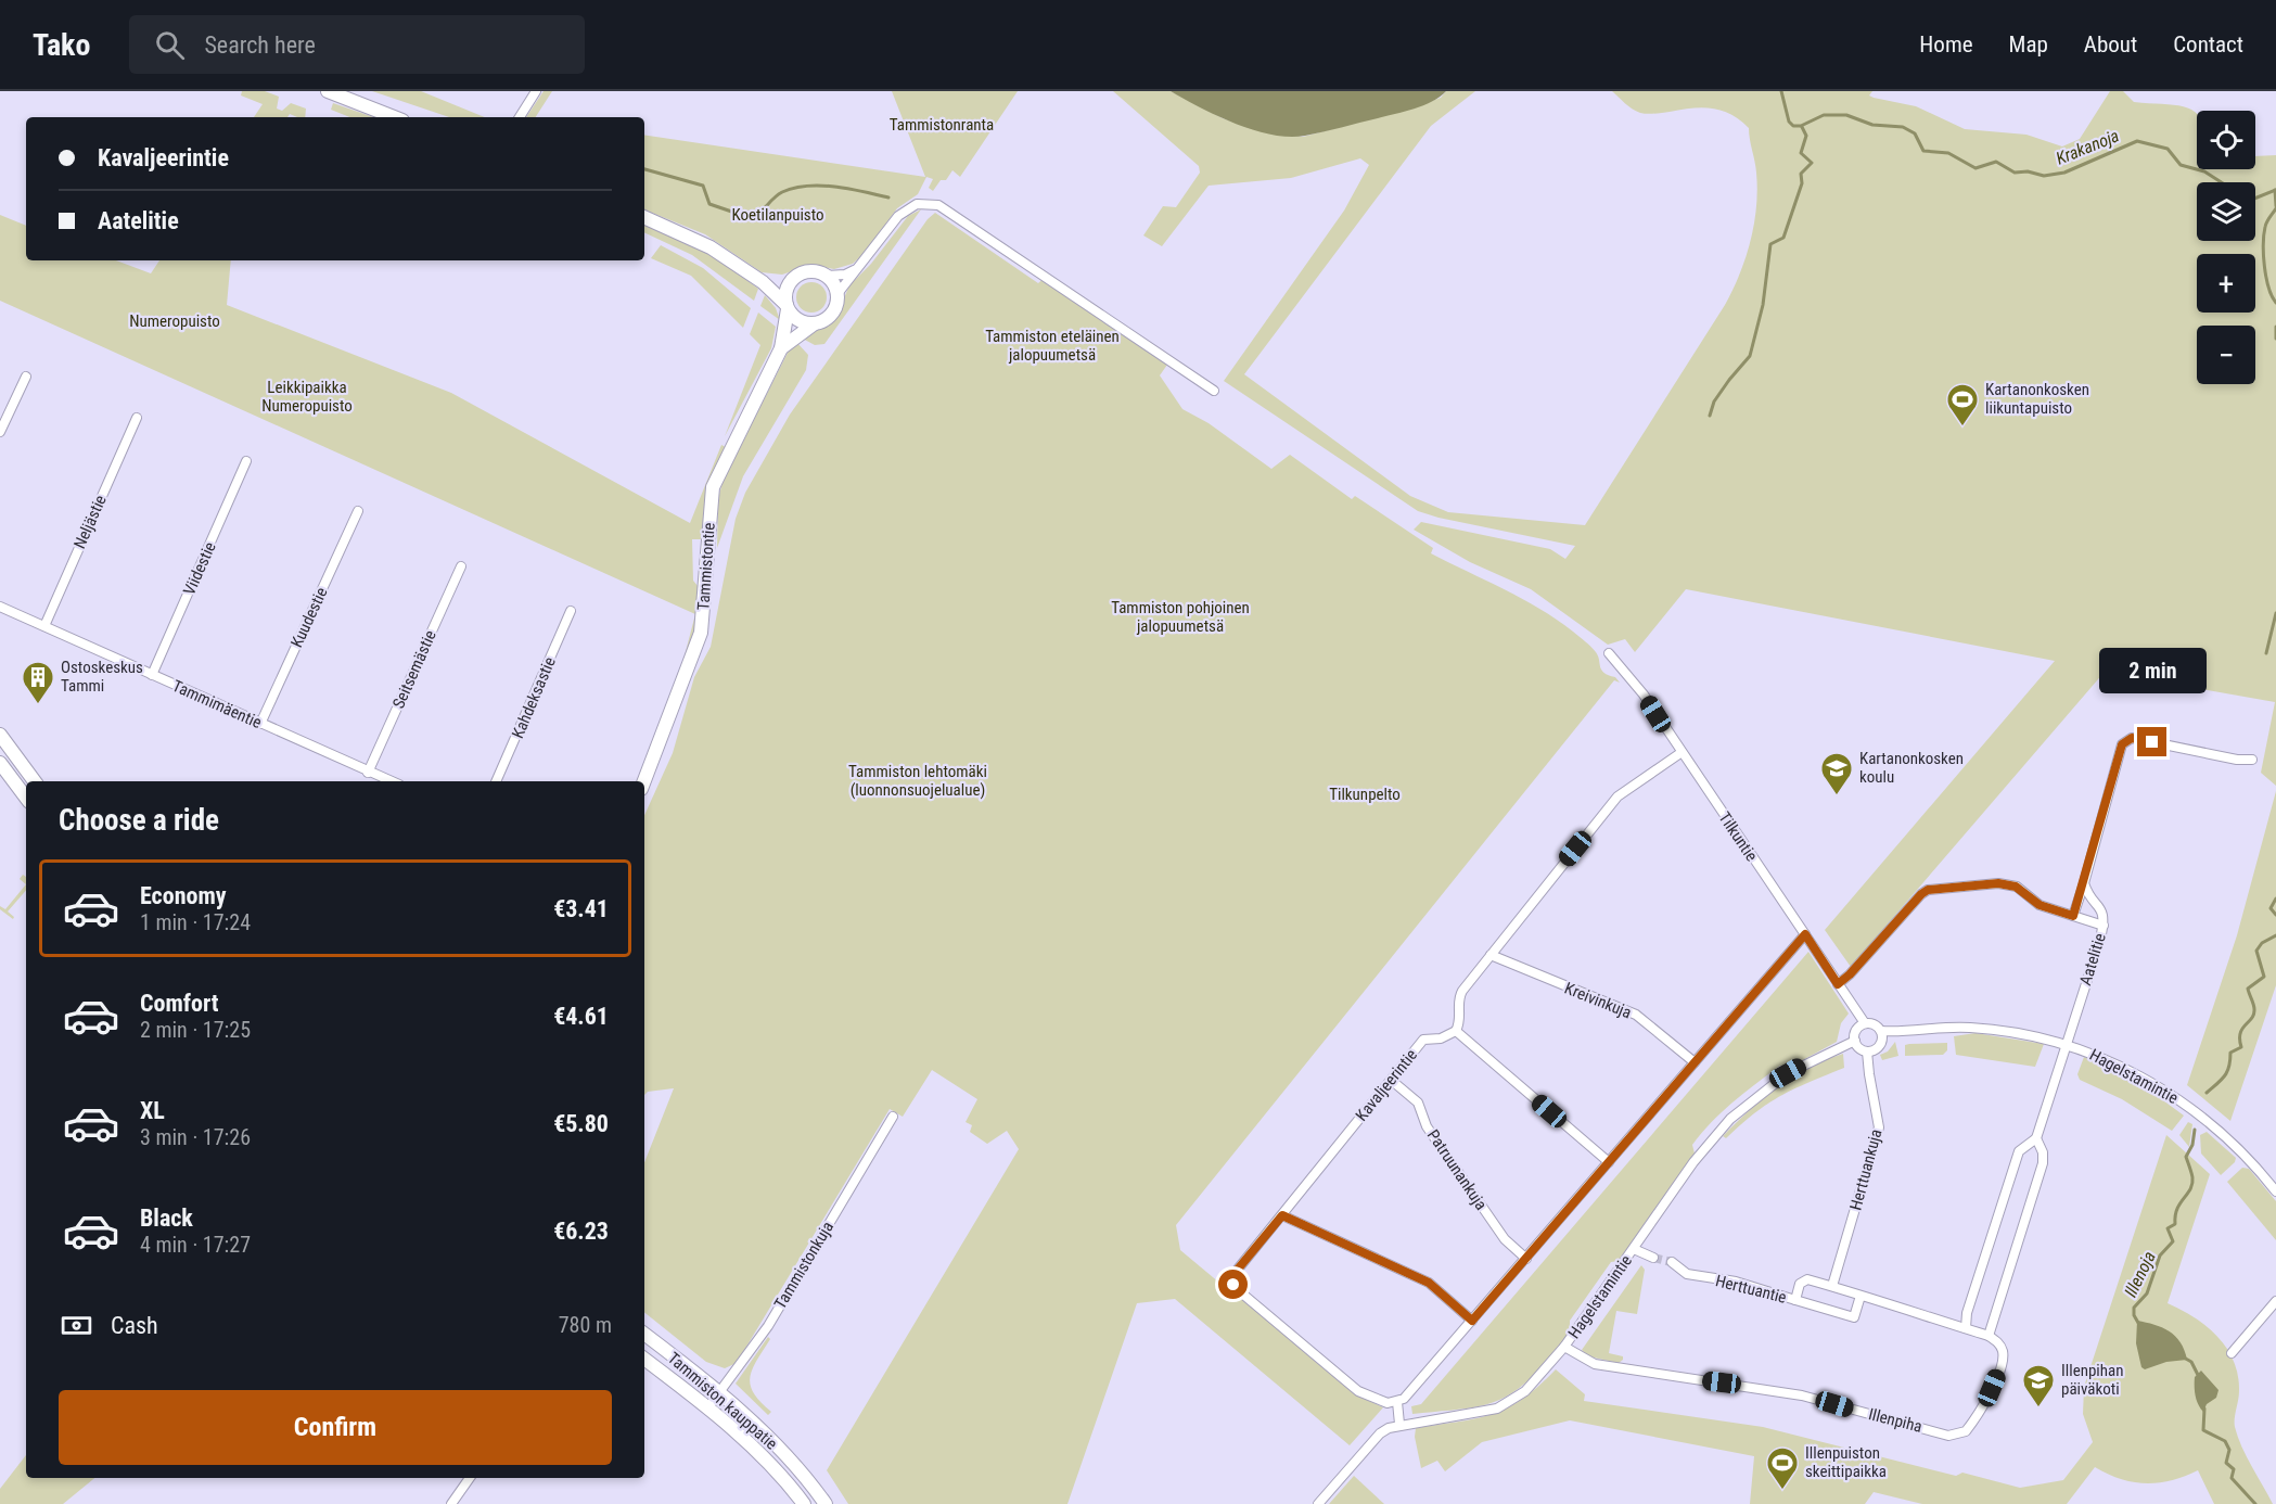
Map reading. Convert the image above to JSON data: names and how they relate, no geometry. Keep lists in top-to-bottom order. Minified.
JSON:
{"streets":{"street":["Neljästie","Tammistontie","Viidestie","Kuudestie","Seitsemästie","Kahdeksastie","Tammimäentie","Tilkuntie","Aatelitie","Kreivinkuja","Hagelstamintie","Kavaljeerintie","Patruunankuja","Herttuankuja","Tammistonkuja","Herttuantie","Tammiston kauppatie","Illenpiha"]},"crossings":[["Neljästie","Tammimäentie"],["Viidestie","Tammimäentie"],["Kuudestie","Tammimäentie"],["Seitsemästie","Tammimäentie"],["Tilkuntie","Hagelstamintie"],["Tilkuntie","Herttuankuja"],["Aatelitie","Hagelstamintie"],["Hagelstamintie","Herttuankuja"],["Hagelstamintie","Illenpiha"],["Kavaljeerintie","Patruunankuja"],["Herttuankuja","Herttuantie"],["Tammistonkuja","Tammiston kauppatie"]],"water":["Krakanoja","Illenoja"],"parks":["Tammistonranta","Koetilanpuisto","Numeropuisto","Tammiston eteläinen jalopuumetsä","Leikkipaikka Numeropuisto","Tammiston pohjoinen jalopuumetsä","Tammiston lehtomäki (luonnonsuojelualue)","Tilkunpelto"],"places":{"sports":["Kartanonkosken liikuntapuisto","Illenpuiston skeittipaikka"],"building":["Ostoskeskus Tammi"],"school or university":["Kartanonkosken koulu","Illenpihan päiväkoti"]},"page":{"header":"Tako","search":"Search here","nav":["Home","Map","About","Contact"],"map_buttons":["+","−"],"banner":["Kavaljeerintie","Aatelitie"],"bubble":"2 min","heading":"Choose a ride","list":[{"name":"Economy","note":"1 min · 17:24","value":"€3.41"},{"name":"Comfort","note":"2 min · 17:25","value":"€4.61"},{"name":"XL","note":"3 min · 17:26","value":"€5.80"},{"name":"Black","note":"4 min · 17:27","value":"€6.23"}],"pay":["Cash","780 m"],"buttons":"Confirm"}}
